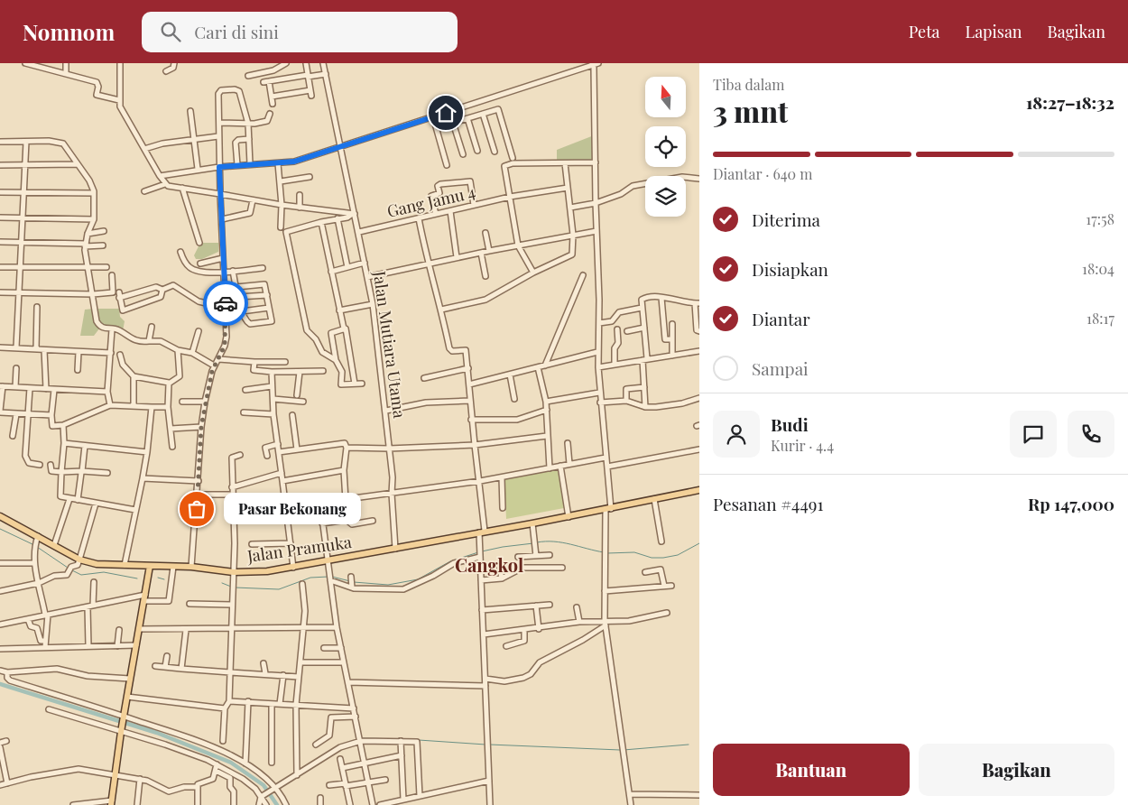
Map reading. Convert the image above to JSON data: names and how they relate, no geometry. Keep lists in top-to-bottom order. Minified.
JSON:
{"streets":{"main road":["Jalan Pramuka"],"street":["Gang Jamu 4","Jalan Mutiara Utama"]},"crossings":[["Gang Jamu 4","Jalan Mutiara Utama"],["Jalan Mutiara Utama","Jalan Pramuka"]],"districts":["Cangkol"],"places":["Pasar Bekonang"],"north":"top","page":{"header":"Nomnom","search":"Cari di sini","nav":["Peta","Lapisan","Bagikan"],"heading":["3 mnt","Tiba dalam","18:27–18:32"],"panel":["Budi","Kurir · 4.4","Pesanan #4491","Rp 147,000"],"bar":"Diantar · 640 m","list":[["Diterima","17:58"],["Disiapkan","18:04"],["Diantar","18:17"],"Sampai"],"bubble":"Pasar Bekonang","buttons":["Bantuan","Bagikan"]}}
